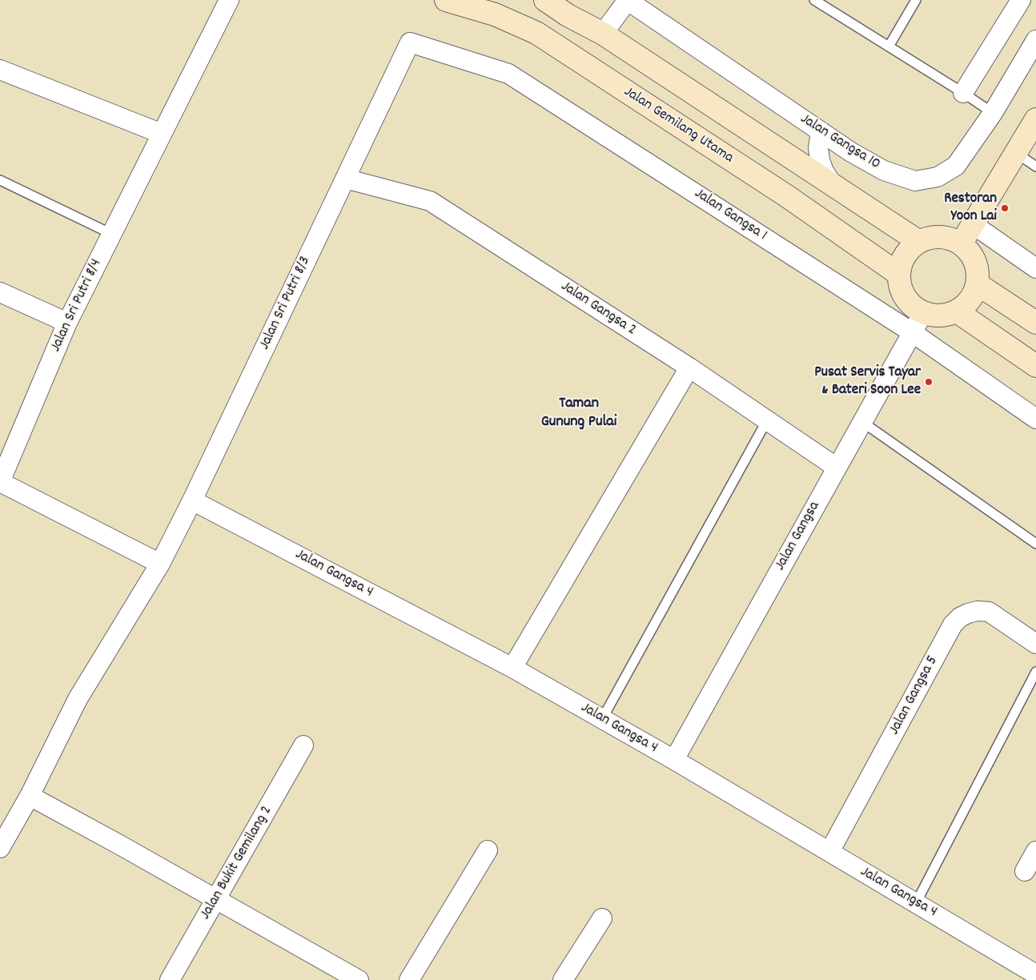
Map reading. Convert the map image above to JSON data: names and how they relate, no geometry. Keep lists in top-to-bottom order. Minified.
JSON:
{"streets":{"main road":["Jalan Gemilang Utama"],"street":["Jalan Gangsa 10","Jalan Gangsa 1","Jalan Sri Putri 8/3","Jalan Sri Putri 8/4","Jalan Gangsa 2","Jalan Gangsa","Jalan Gangsa 4","Jalan Gangsa 5","Jalan Bukit Gemilang 2"]},"crossings":[["Jalan Gemilang Utama","Jalan Gangsa"],["Jalan Gangsa 1","Jalan Sri Putri 8/3"],["Jalan Gangsa 1","Jalan Gangsa"],["Jalan Sri Putri 8/3","Jalan Gangsa 2"],["Jalan Sri Putri 8/3","Jalan Gangsa 4"],["Jalan Gangsa 2","Jalan Gangsa"],["Jalan Gangsa","Jalan Gangsa 4"],["Jalan Gangsa 4","Jalan Gangsa 5"]],"districts":["Taman Gunung Pulai"],"places":["Restoran Yoon Lai","Pusat Servis Tayar & Bateri Soon Lee"]}
